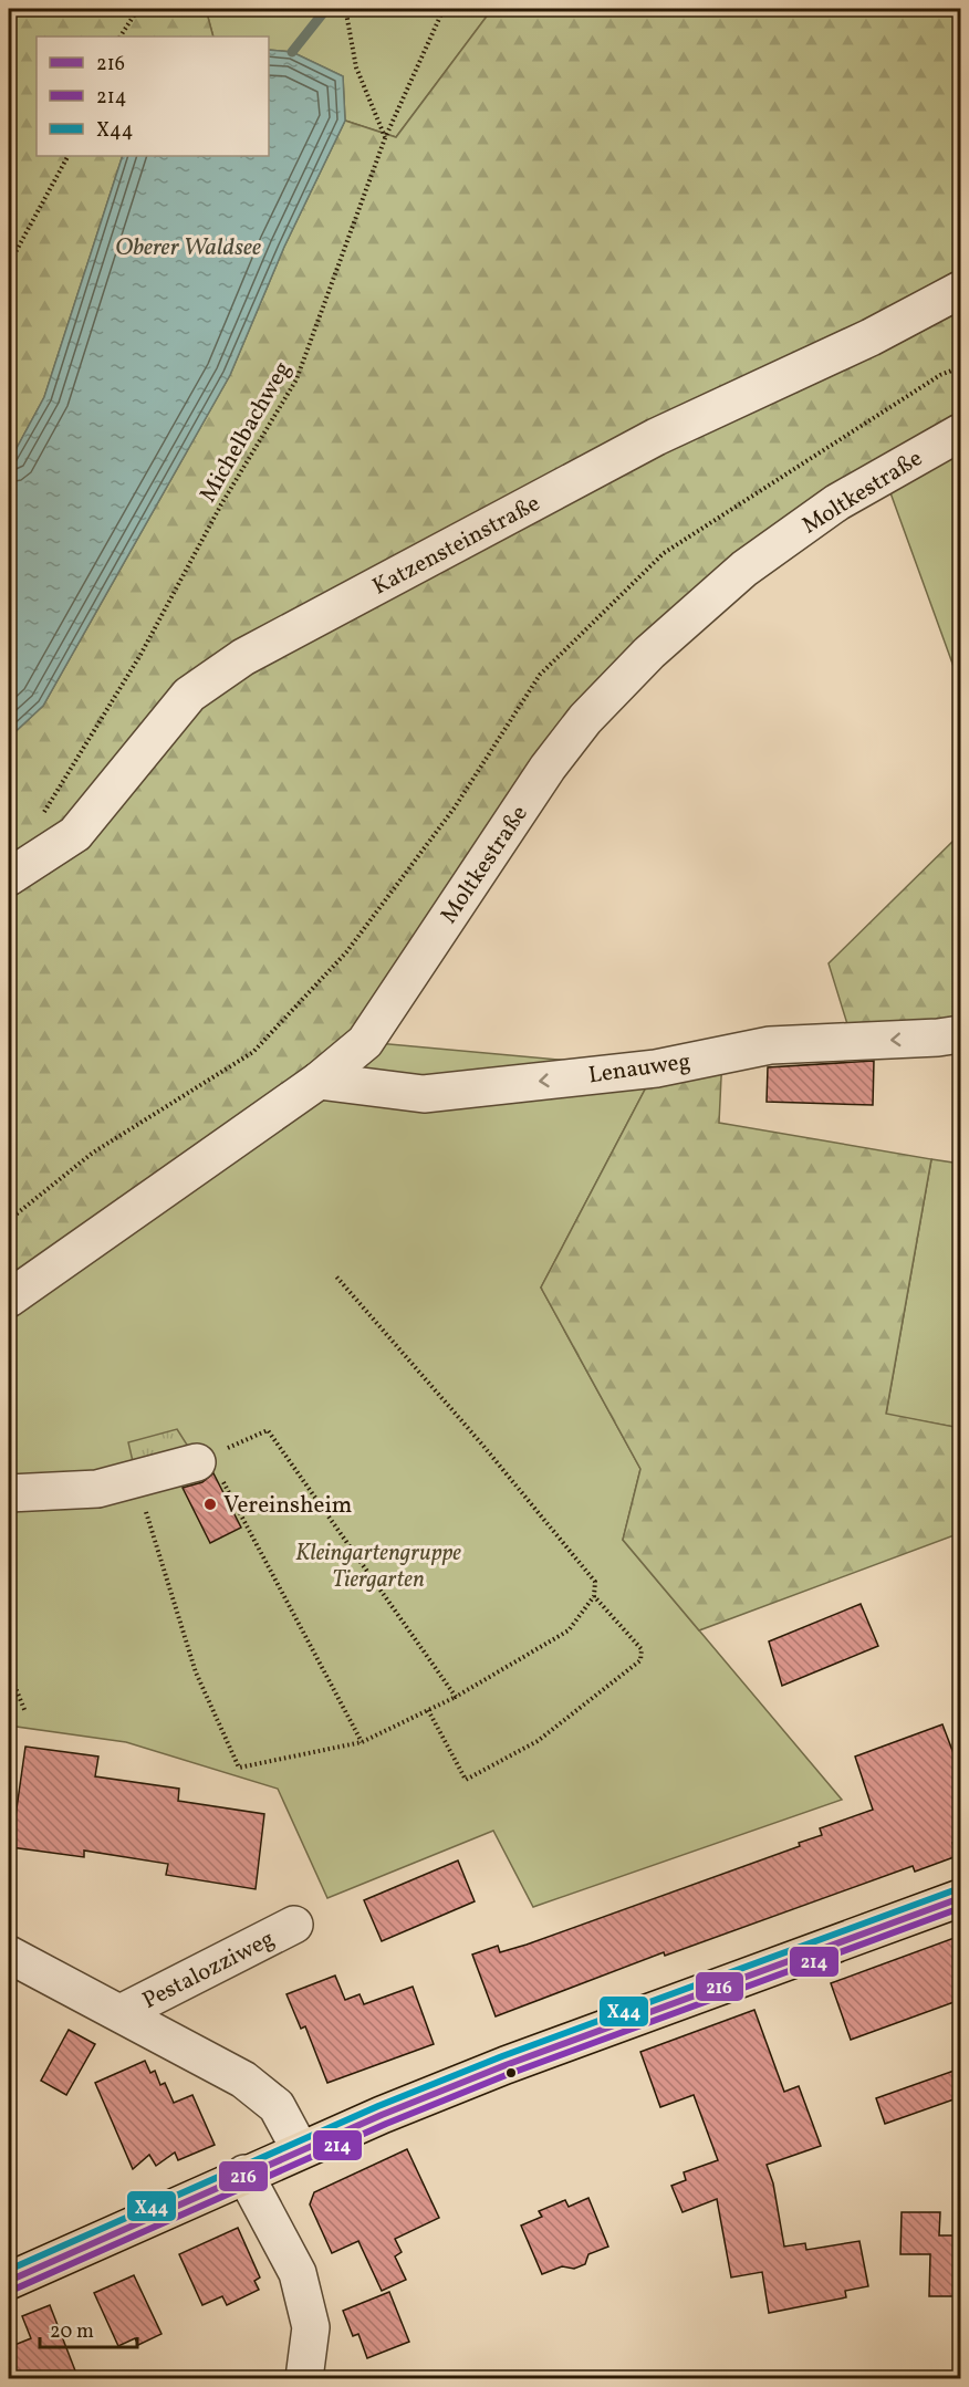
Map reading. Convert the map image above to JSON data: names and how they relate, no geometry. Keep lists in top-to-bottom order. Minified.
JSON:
{"streets":{"street":["Moltkestraße","Katzensteinstraße","Lenauweg","Pestalozziweg"],"path":["Michelbachweg"]},"crossings":[["Moltkestraße","Lenauweg"]],"one_way":["Lenauweg"],"water":["Oberer Waldsee"],"parks":["Kleingartengruppe Tiergarten"],"places":["Vereinsheim"],"lines":["transit line X44","transit line 216","transit line 214"],"legend":["216","214","X44"],"scale_bar":"20 m"}
